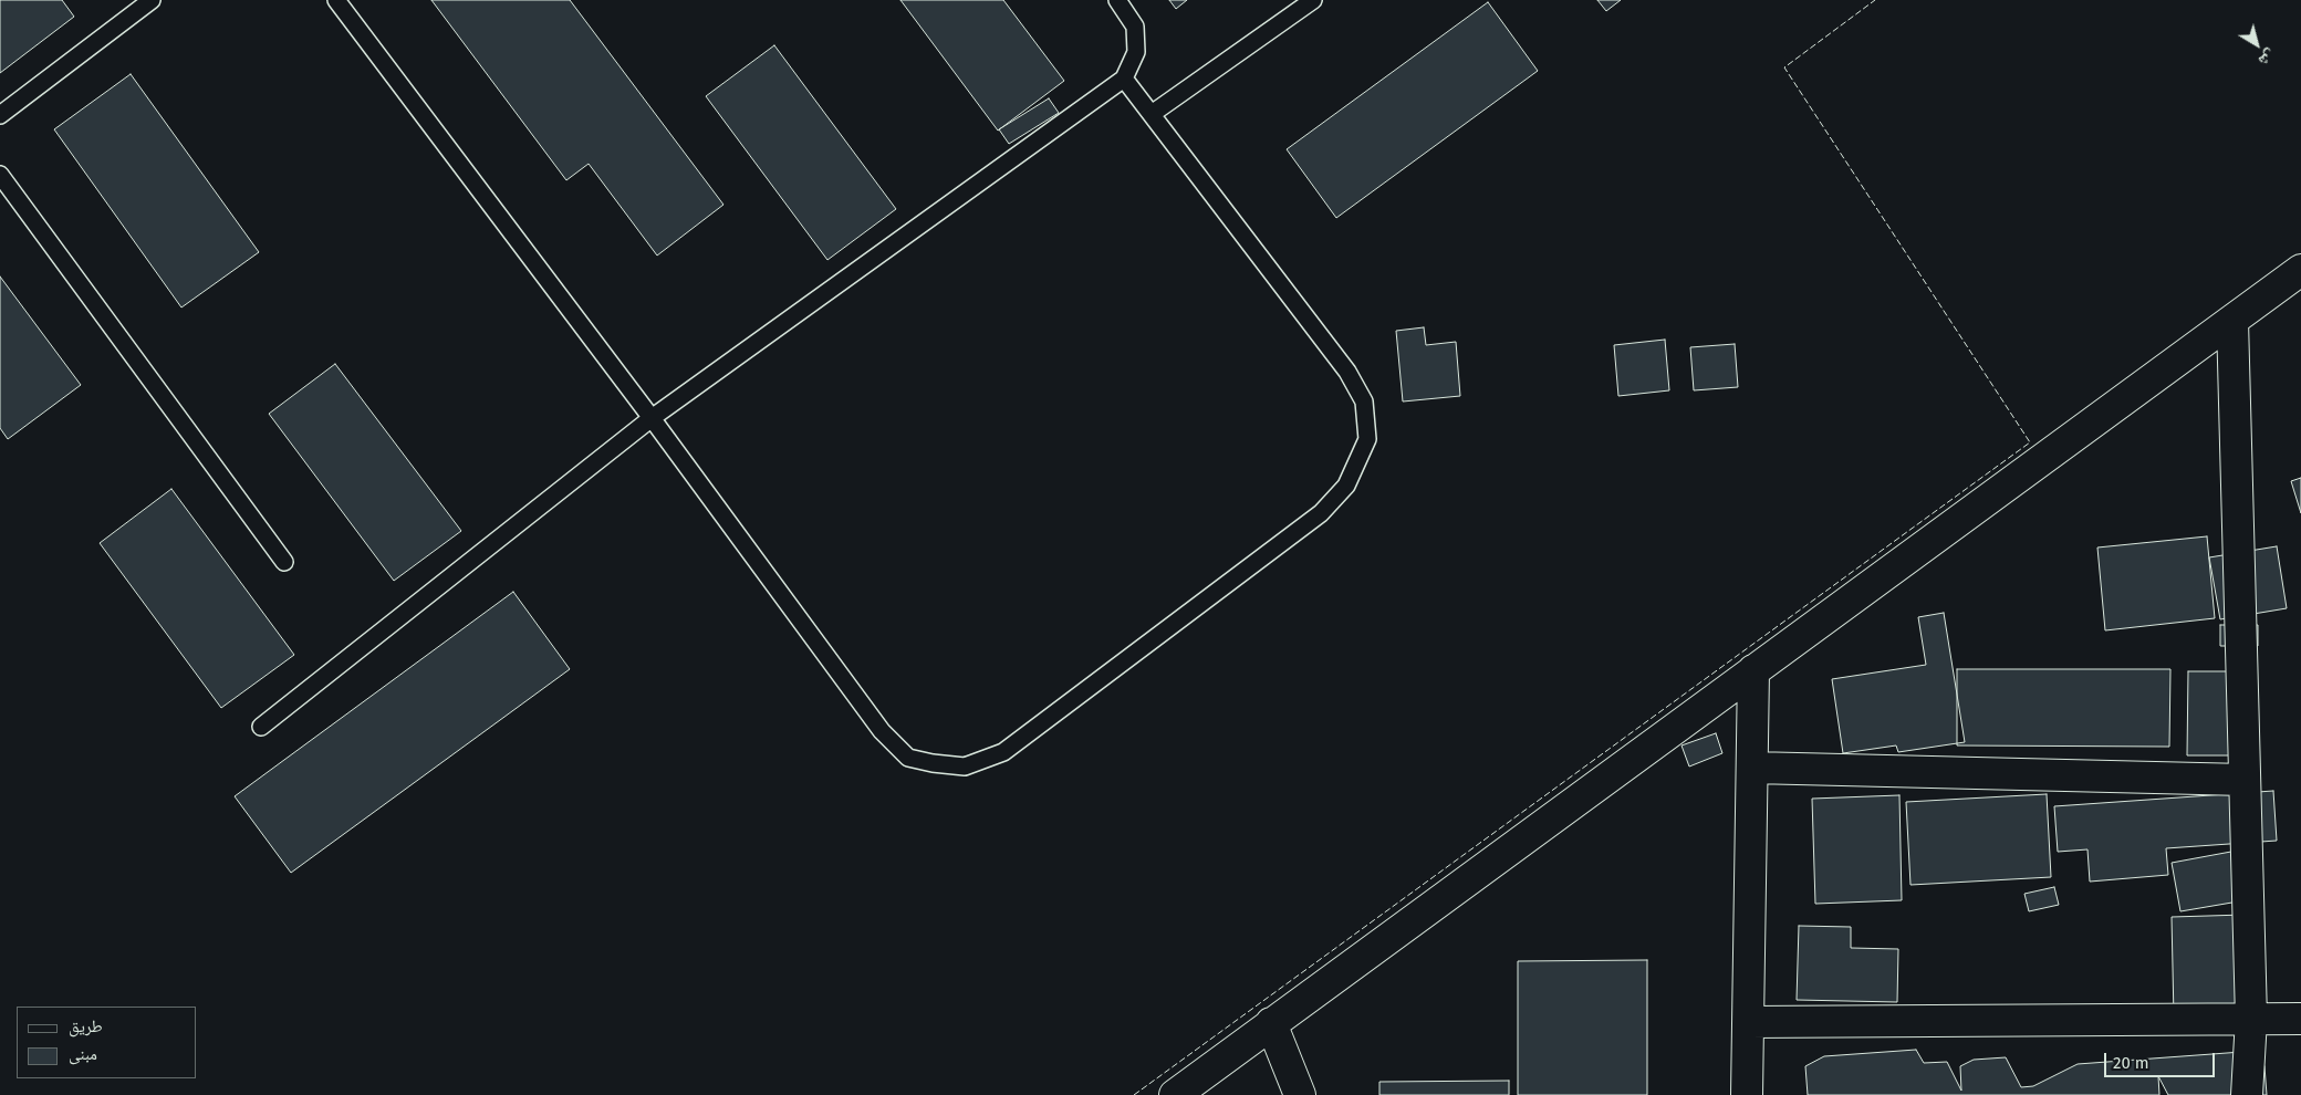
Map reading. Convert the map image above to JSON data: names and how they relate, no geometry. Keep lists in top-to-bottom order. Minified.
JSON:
{"legend":["طريق","مبنى"],"scale_bar":"20 m","north":"bottom right"}
